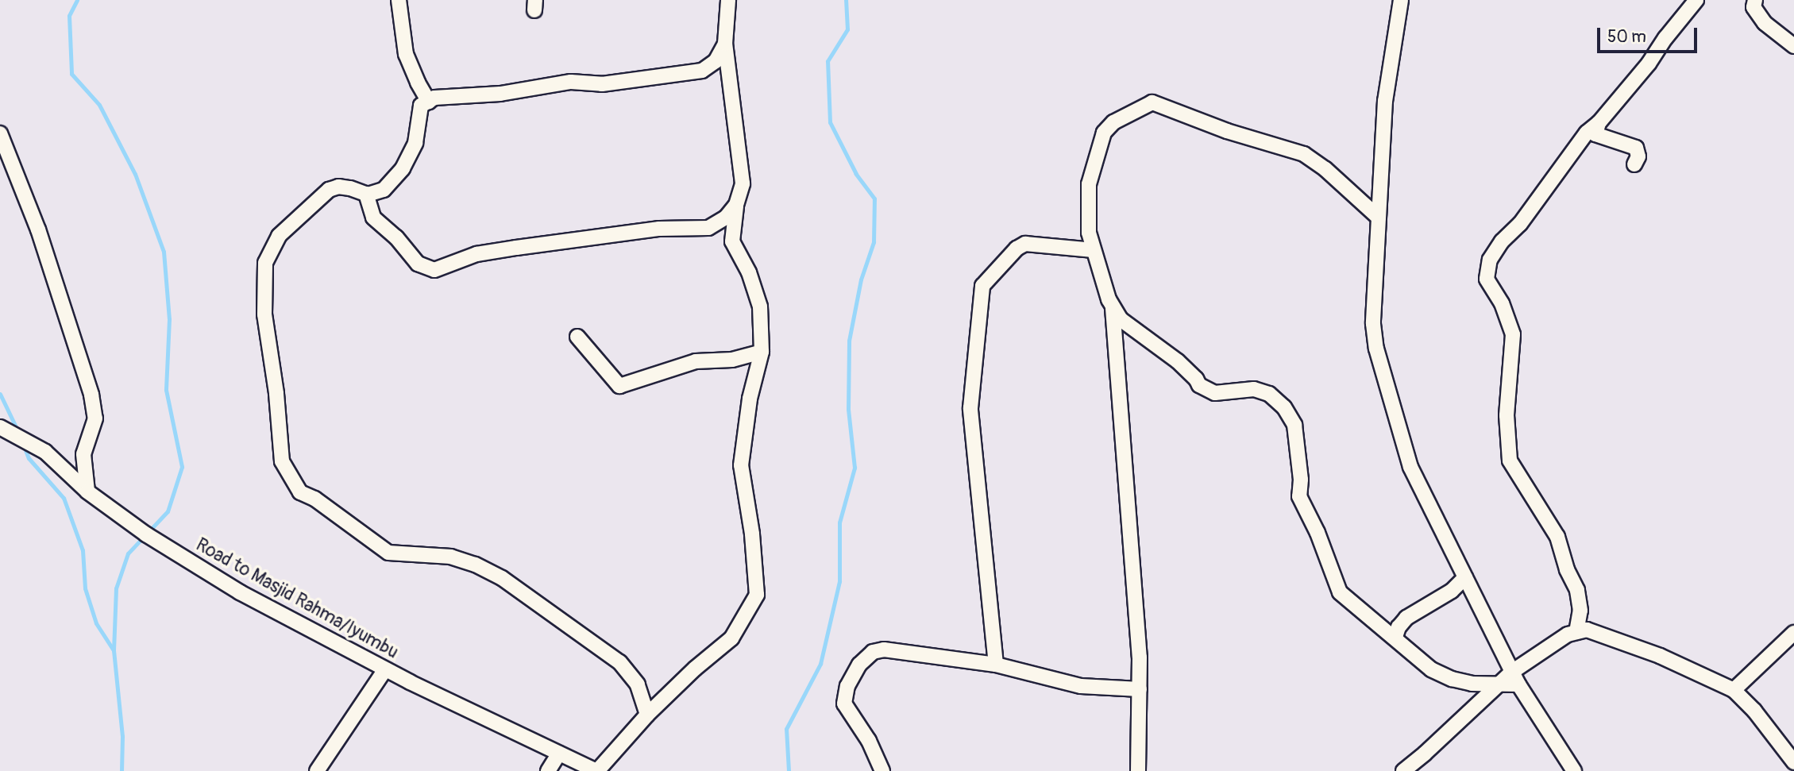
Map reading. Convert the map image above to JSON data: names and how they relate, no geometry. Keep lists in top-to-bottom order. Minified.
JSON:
{"streets":{"street":["Road to Masjid Rahma/Iyumbu"]},"scale_bar":"50 m"}
